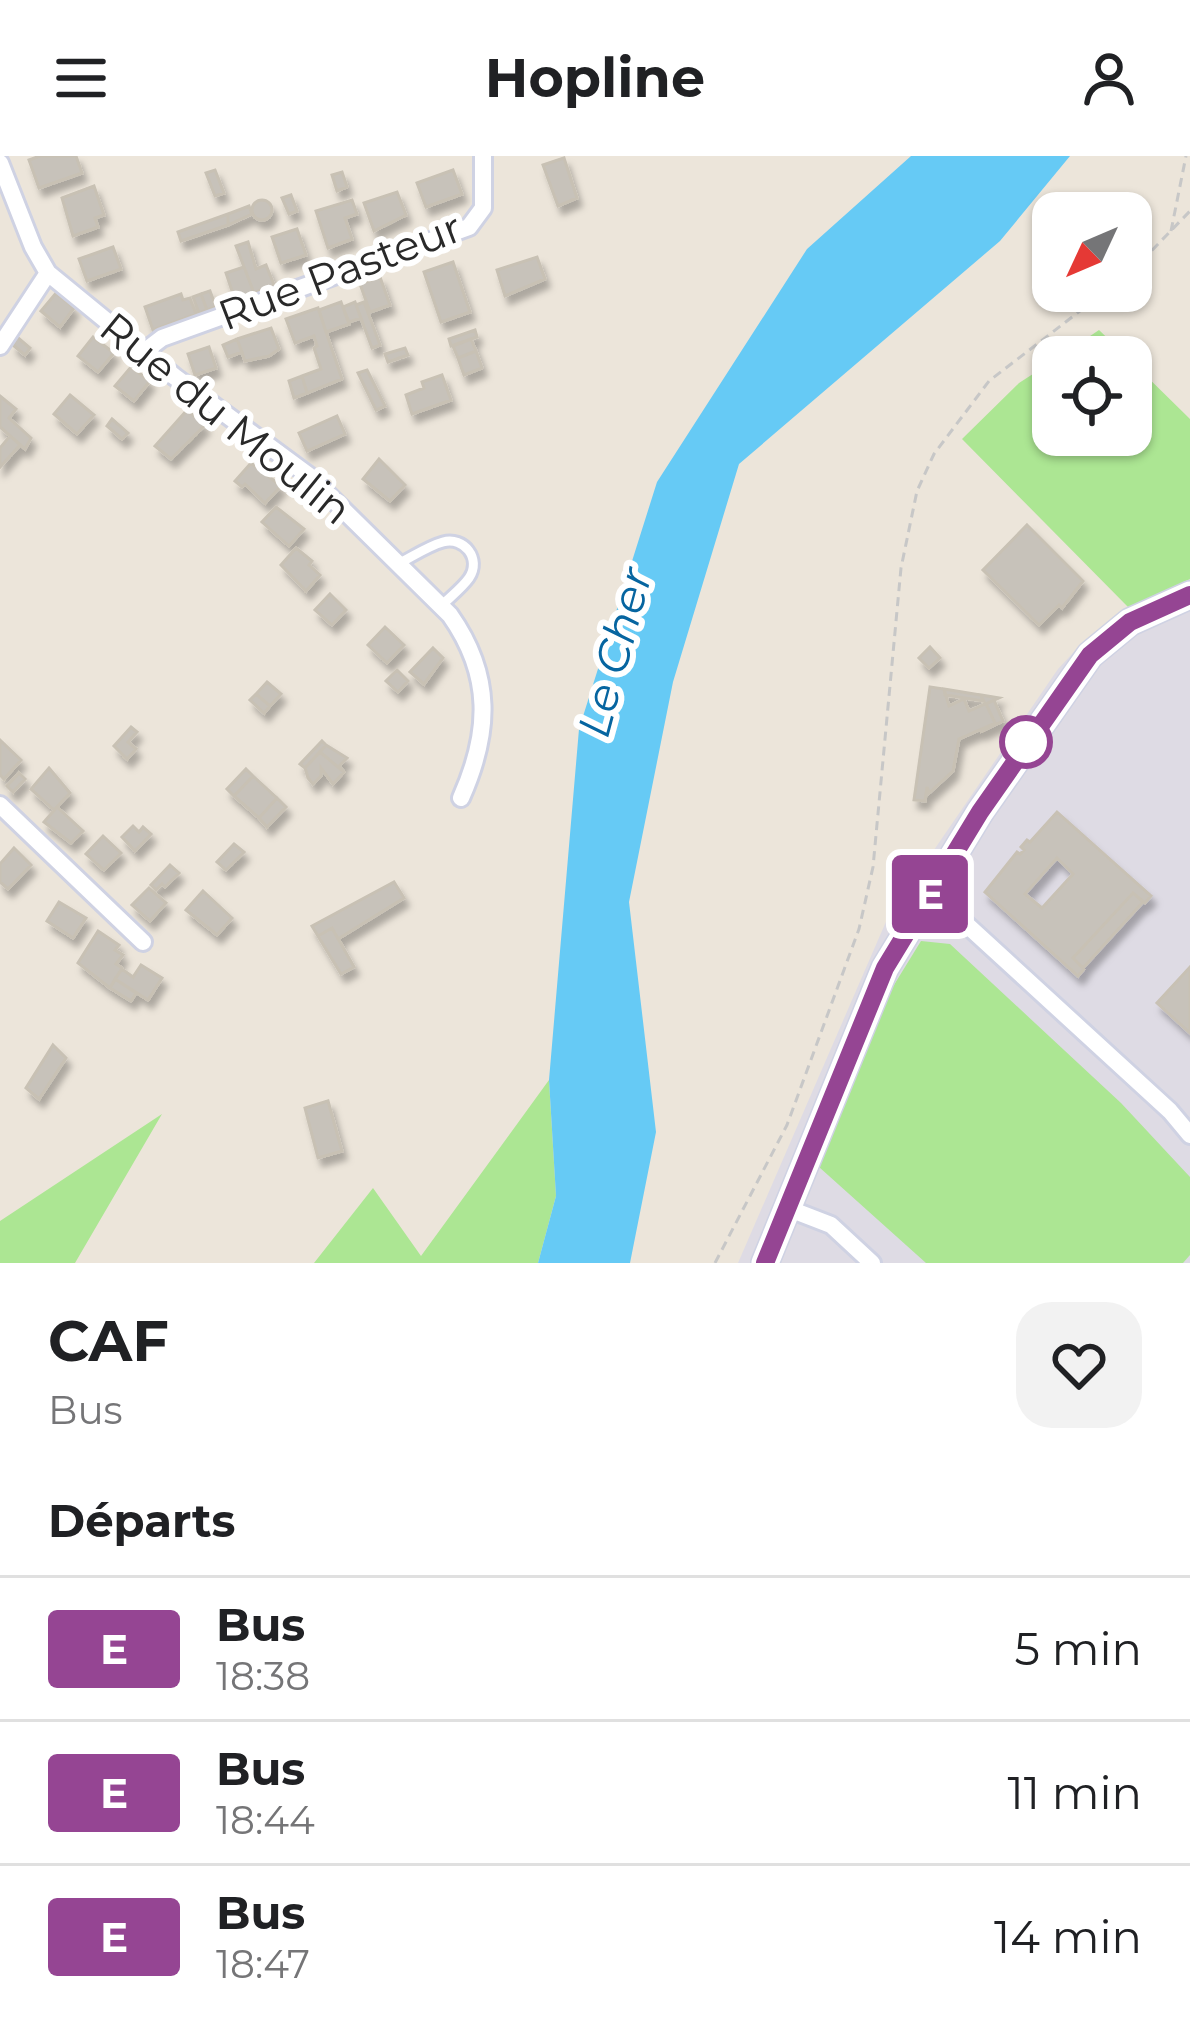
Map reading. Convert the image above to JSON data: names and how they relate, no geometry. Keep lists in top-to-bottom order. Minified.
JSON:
{"streets":{"street":["Rue Pasteur","Rue du Moulin"]},"crossings":[["Rue Pasteur","Rue du Moulin"]],"water":["Le Cher"],"lines":["bus line E"],"north":"bottom left","page":{"header":"Hopline","on_map":"E","heading":[["CAF","Bus"],"Départs"],"list":[{"mark":"E","name":"Bus","note":"18:38","value":"5 min"},{"mark":"E","name":"Bus","note":"18:44","value":"11 min"},{"mark":"E","name":"Bus","note":"18:47","value":"14 min"}]}}
